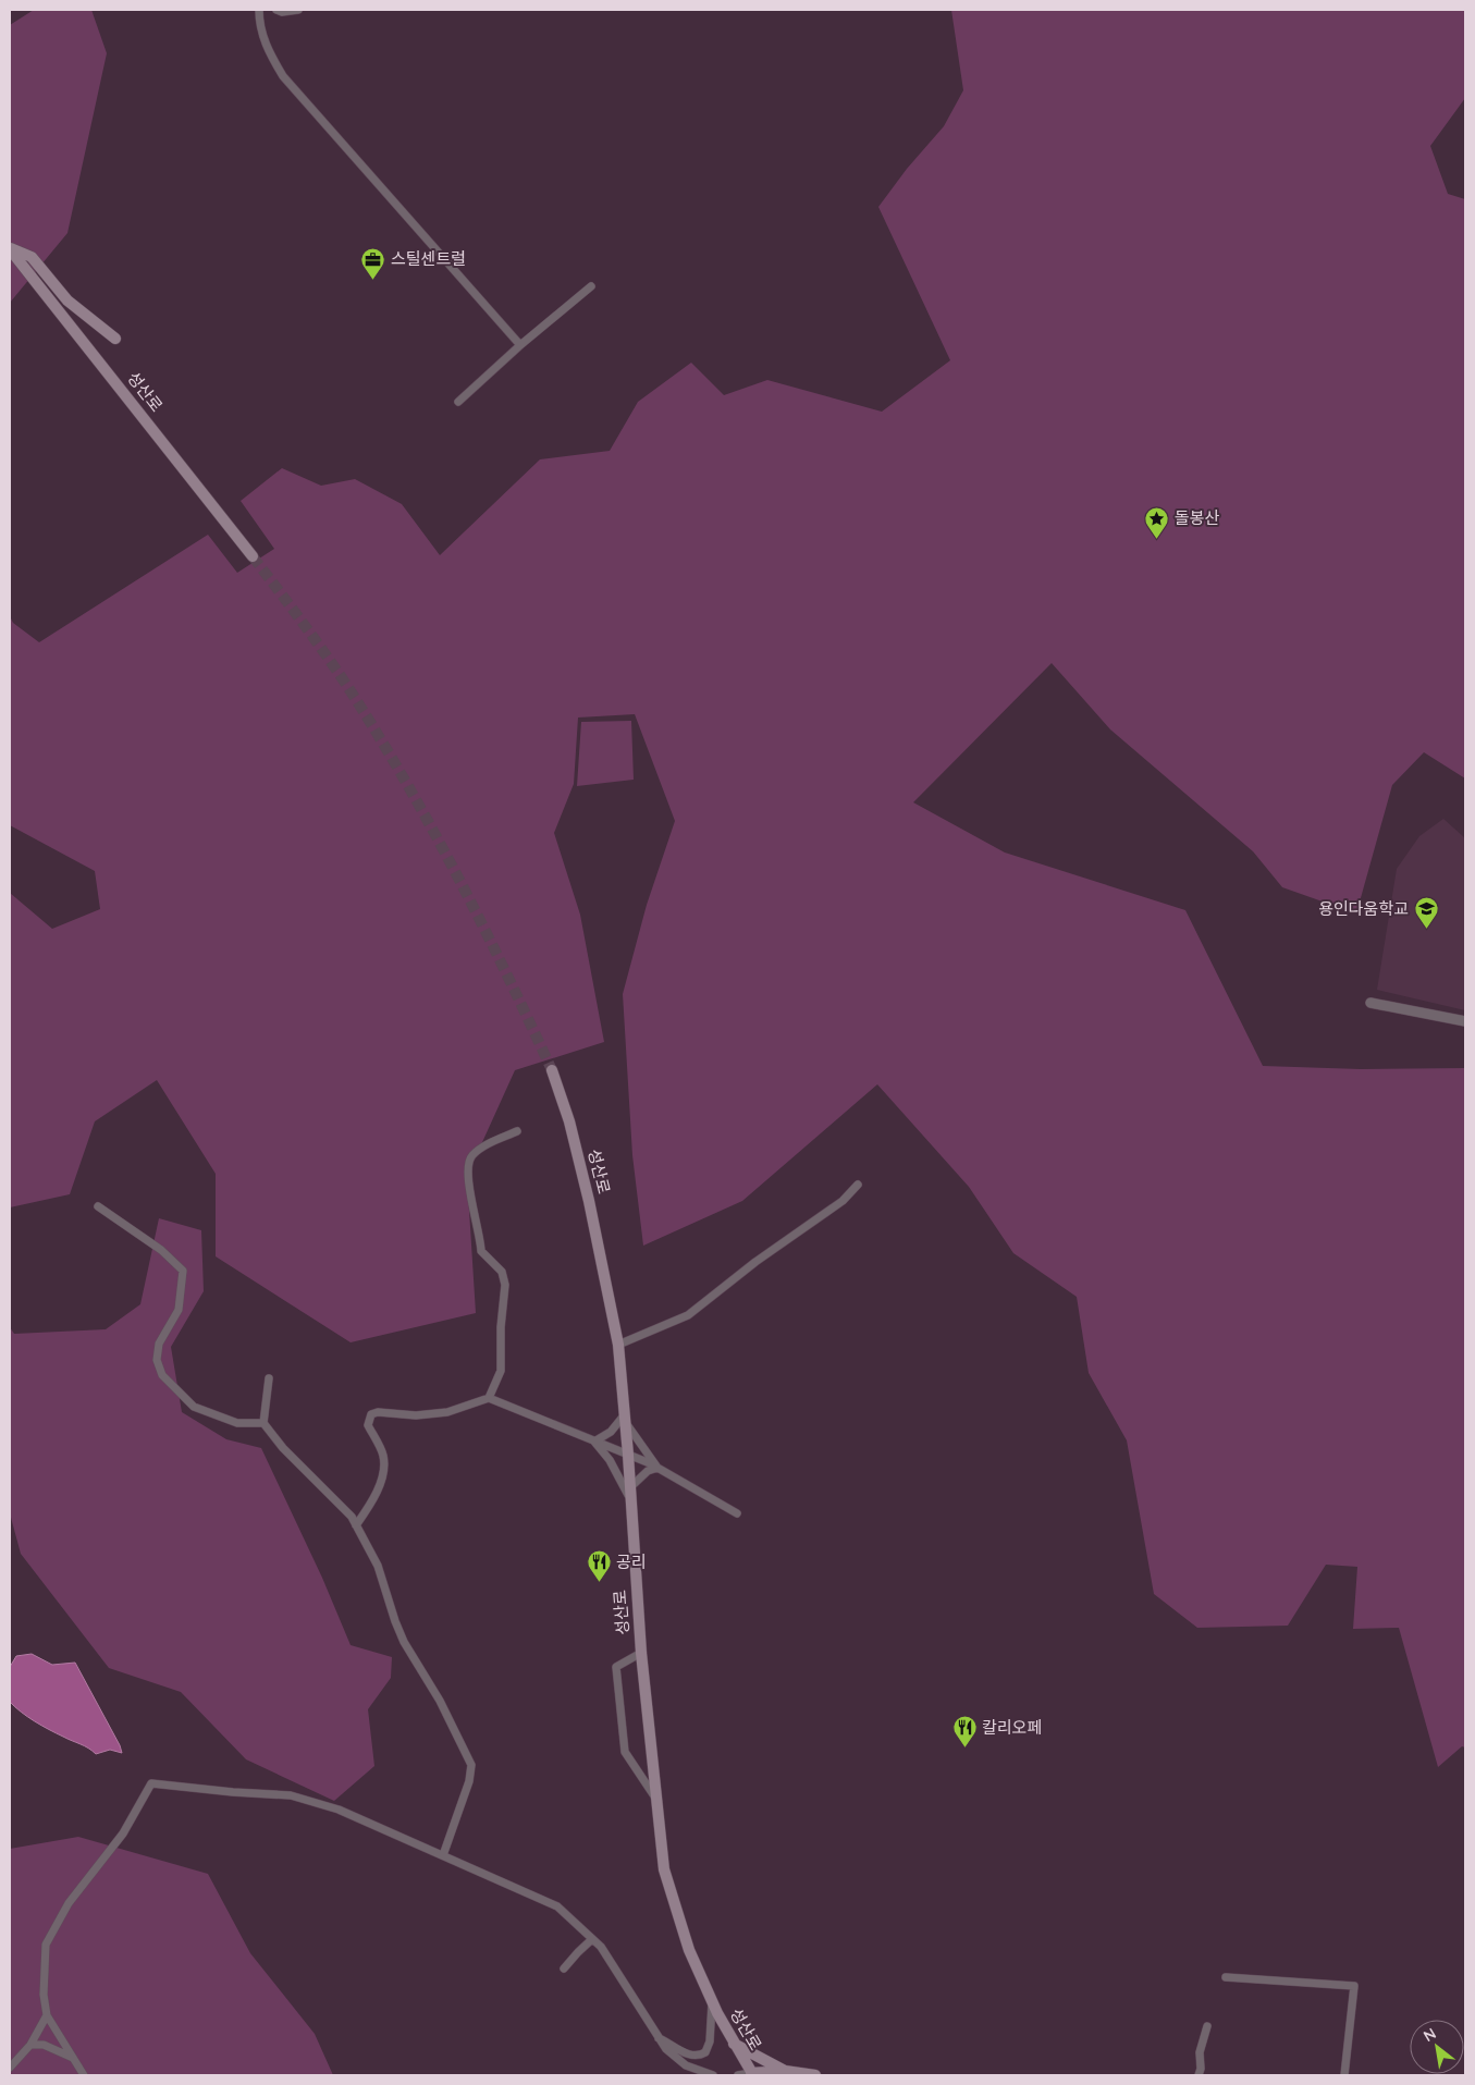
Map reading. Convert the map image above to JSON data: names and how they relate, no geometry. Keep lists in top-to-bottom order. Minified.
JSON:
{"streets":{"main road":["성산로"]},"places":{"office":["스틸센트럴"],"place":["돌봉산"],"school or university":["용인다움학교"],"restaurant":["공리","칼리오페"]},"north":"top left"}
